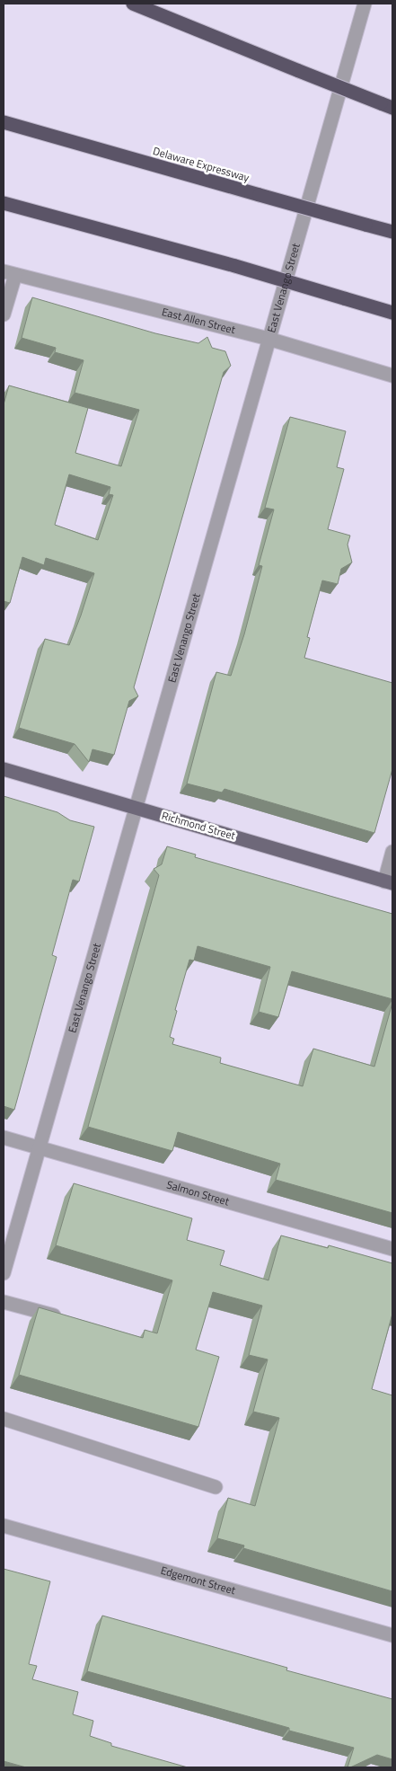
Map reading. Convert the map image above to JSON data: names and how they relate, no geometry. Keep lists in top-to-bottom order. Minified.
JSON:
{"streets":{"highway":["Delaware Expressway"],"main road":["Richmond Street"],"street":["East Venango Street","East Allen Street","Salmon Street","Edgemont Street"]},"crossings":[["East Venango Street","East Allen Street"],["East Venango Street","Richmond Street"],["East Venango Street","Salmon Street"]]}
